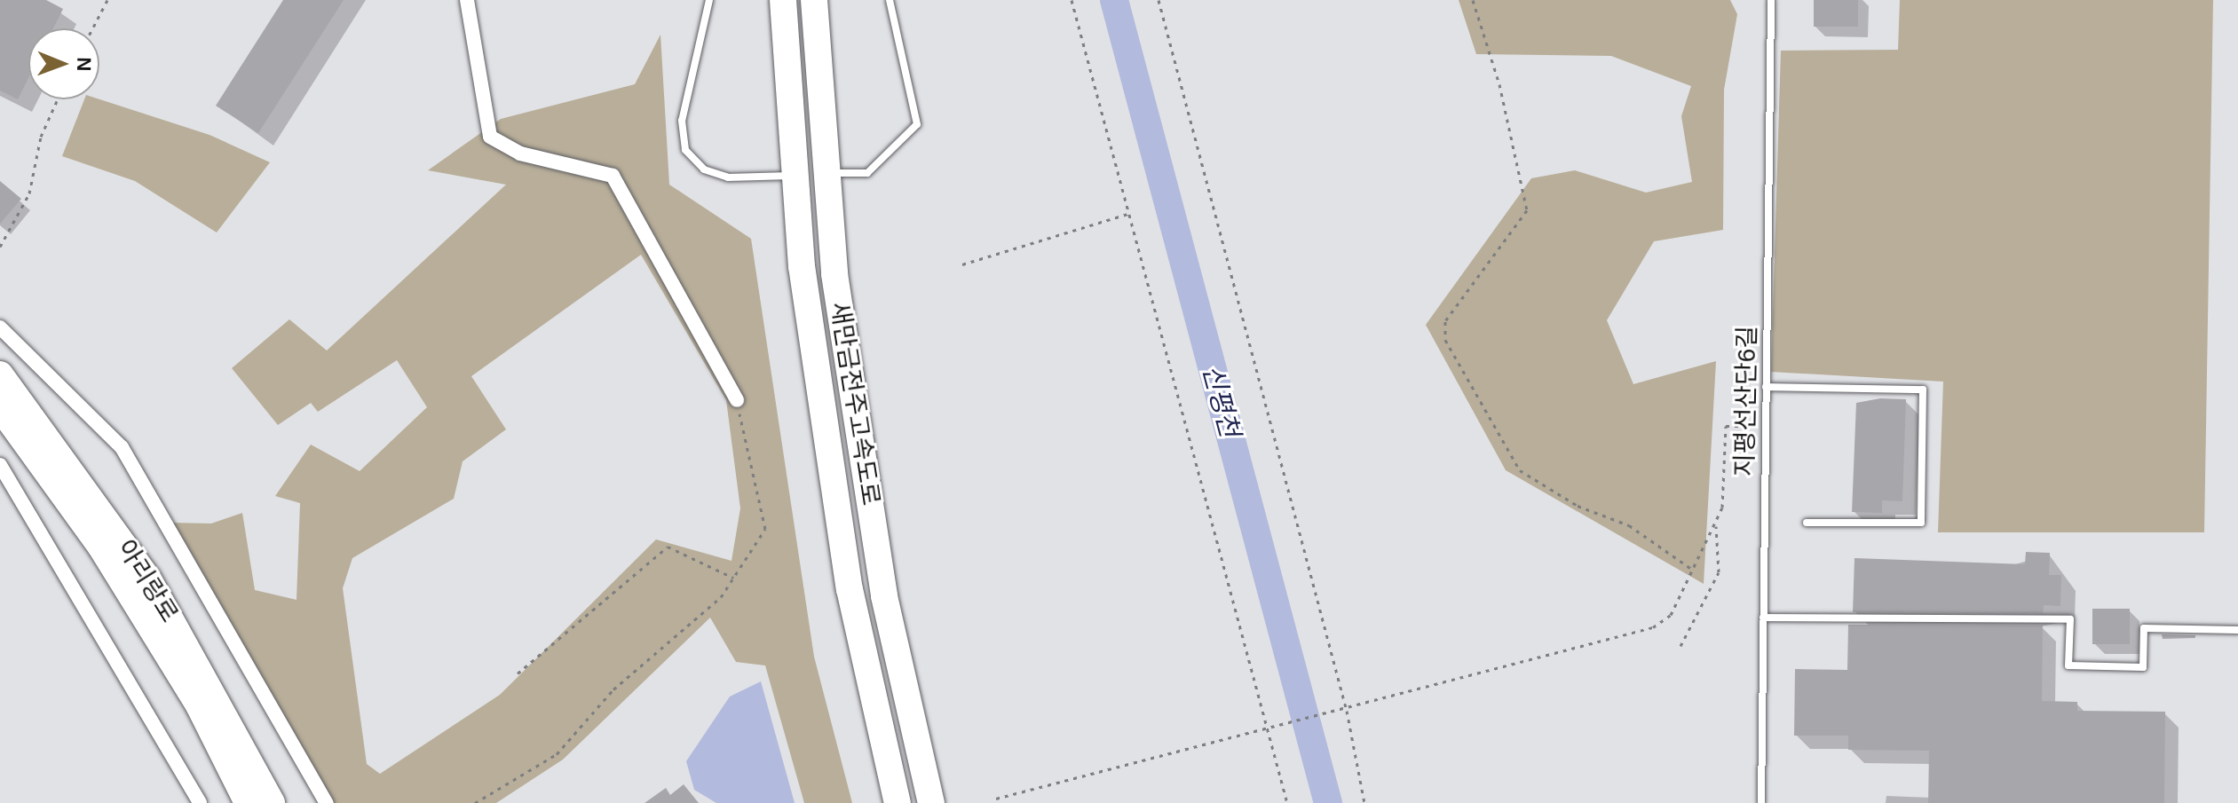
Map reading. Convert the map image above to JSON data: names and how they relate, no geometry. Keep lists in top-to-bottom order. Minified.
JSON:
{"streets":{"highway":["새만금전주고속도로","아리랑로"],"lane":["지평선산단6길"]},"water":["신평천"],"north":"right"}
